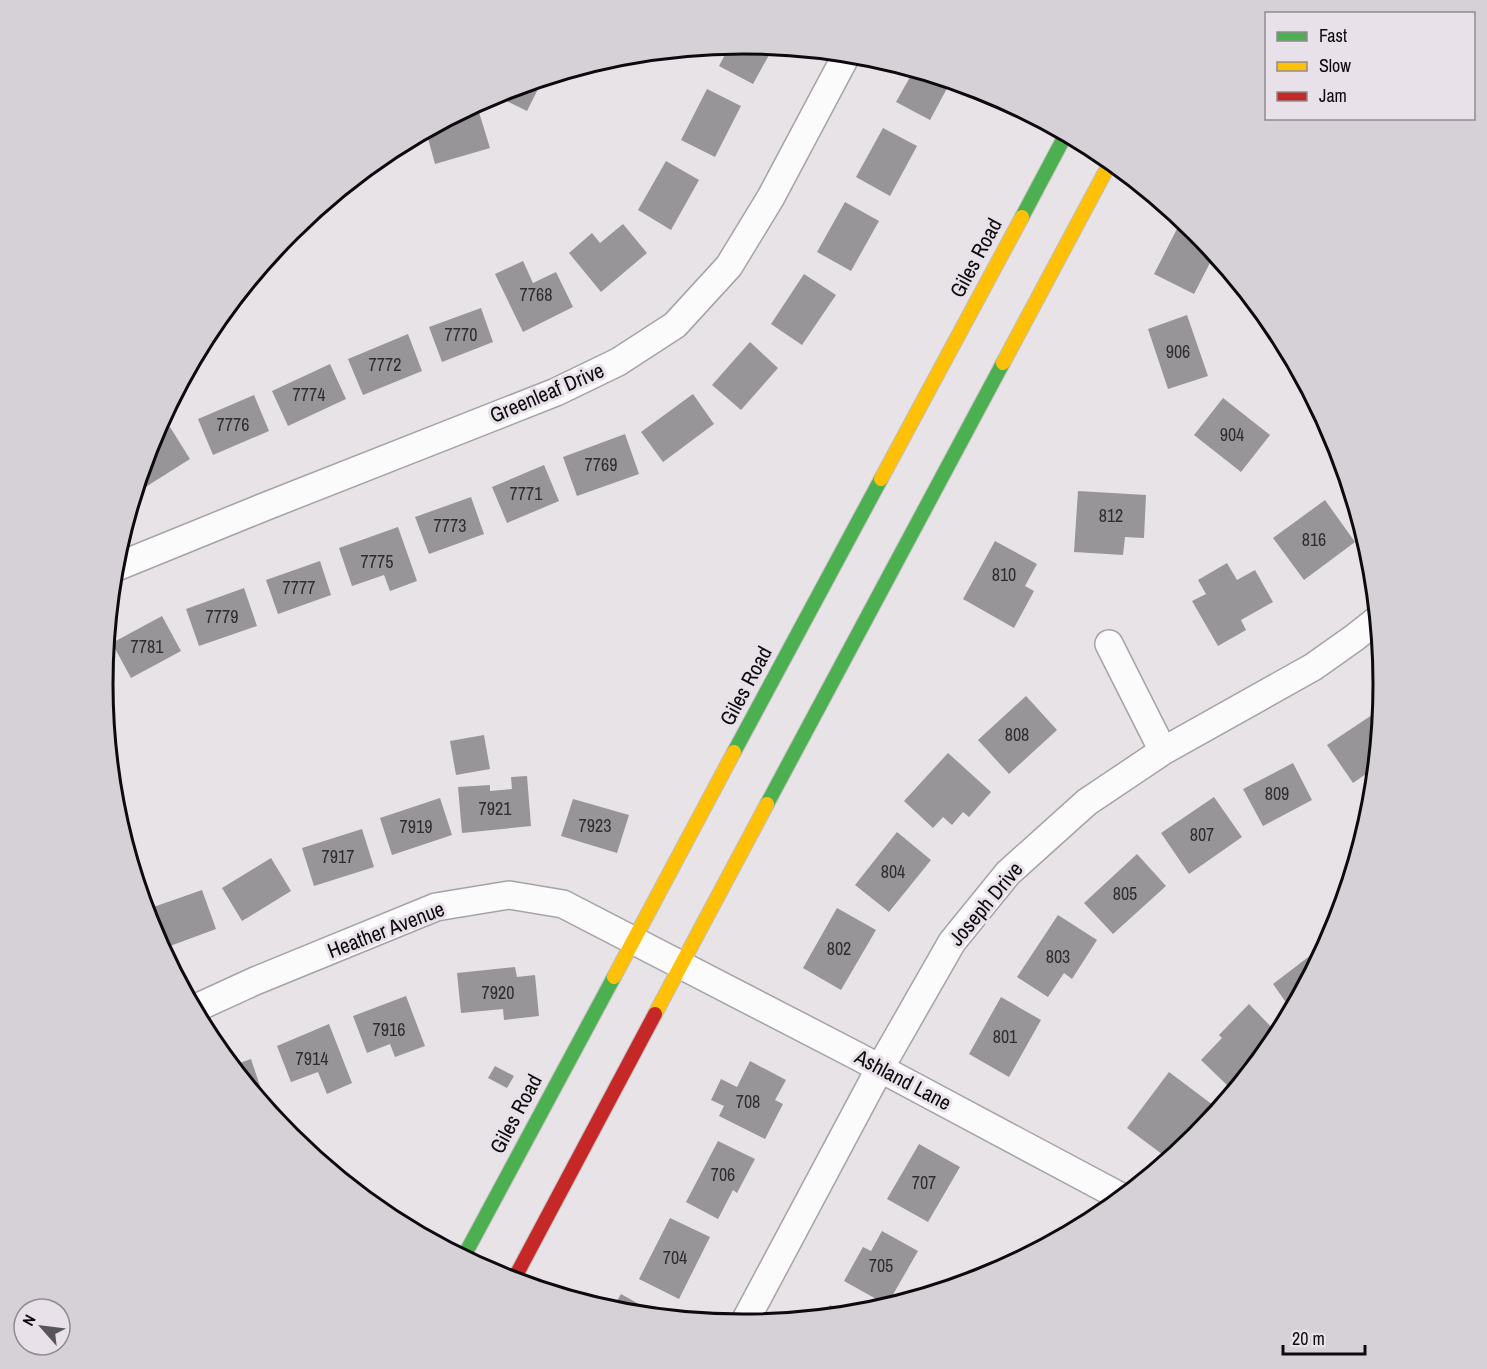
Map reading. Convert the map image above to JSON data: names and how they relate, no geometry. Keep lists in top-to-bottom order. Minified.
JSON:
{"streets":{"main road":["Giles Road"],"street":["Greenleaf Drive","Joseph Drive","Heather Avenue","Ashland Lane"]},"crossings":[["Giles Road","Heather Avenue"],["Joseph Drive","Ashland Lane"],["Heather Avenue","Ashland Lane"]],"house_numbers":["7768","7770","906","7772","7774","7776","904","7769","7771","812","7773","816","7775","810","7777","7779","7781","808","809","7921","7923","7919","807","7917","804","805","802","803","7920","7916","801","7914","708","706","707","704","705"],"legend":["Fast","Slow","Jam"],"scale_bar":"20 m","north":"top left"}
